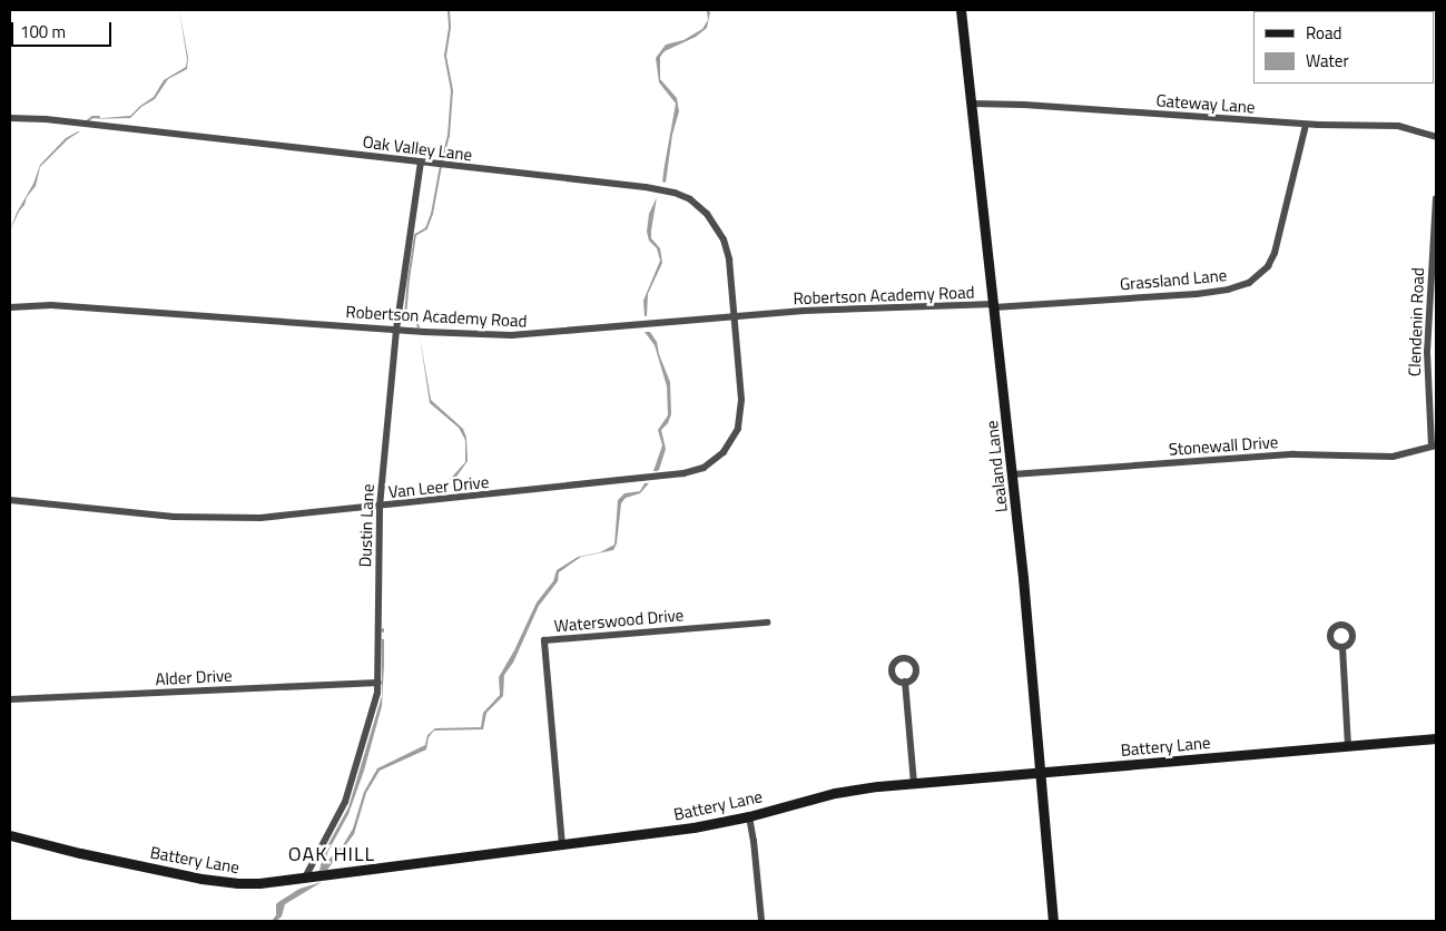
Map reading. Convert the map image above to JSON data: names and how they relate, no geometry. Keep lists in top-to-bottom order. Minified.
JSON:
{"streets":{"main road":["Lealand Lane","Battery Lane"],"street":["Gateway Lane","Oak Valley Lane","Grassland Lane","Robertson Academy Road","Clendenin Road","Stonewall Drive","Van Leer Drive","Dustin Lane","Waterswood Drive","Alder Drive"]},"crossings":[["Gateway Lane","Grassland Lane"],["Gateway Lane","Lealand Lane"],["Oak Valley Lane","Robertson Academy Road"],["Oak Valley Lane","Van Leer Drive"],["Oak Valley Lane","Dustin Lane"],["Grassland Lane","Robertson Academy Road"],["Grassland Lane","Lealand Lane"],["Robertson Academy Road","Lealand Lane"],["Robertson Academy Road","Van Leer Drive"],["Robertson Academy Road","Dustin Lane"],["Clendenin Road","Stonewall Drive"],["Stonewall Drive","Lealand Lane"],["Lealand Lane","Battery Lane"],["Van Leer Drive","Dustin Lane"],["Dustin Lane","Alder Drive"],["Dustin Lane","Battery Lane"],["Waterswood Drive","Battery Lane"]],"districts":["OAK HILL"],"legend":["Road","Water"],"scale_bar":"100 m"}
